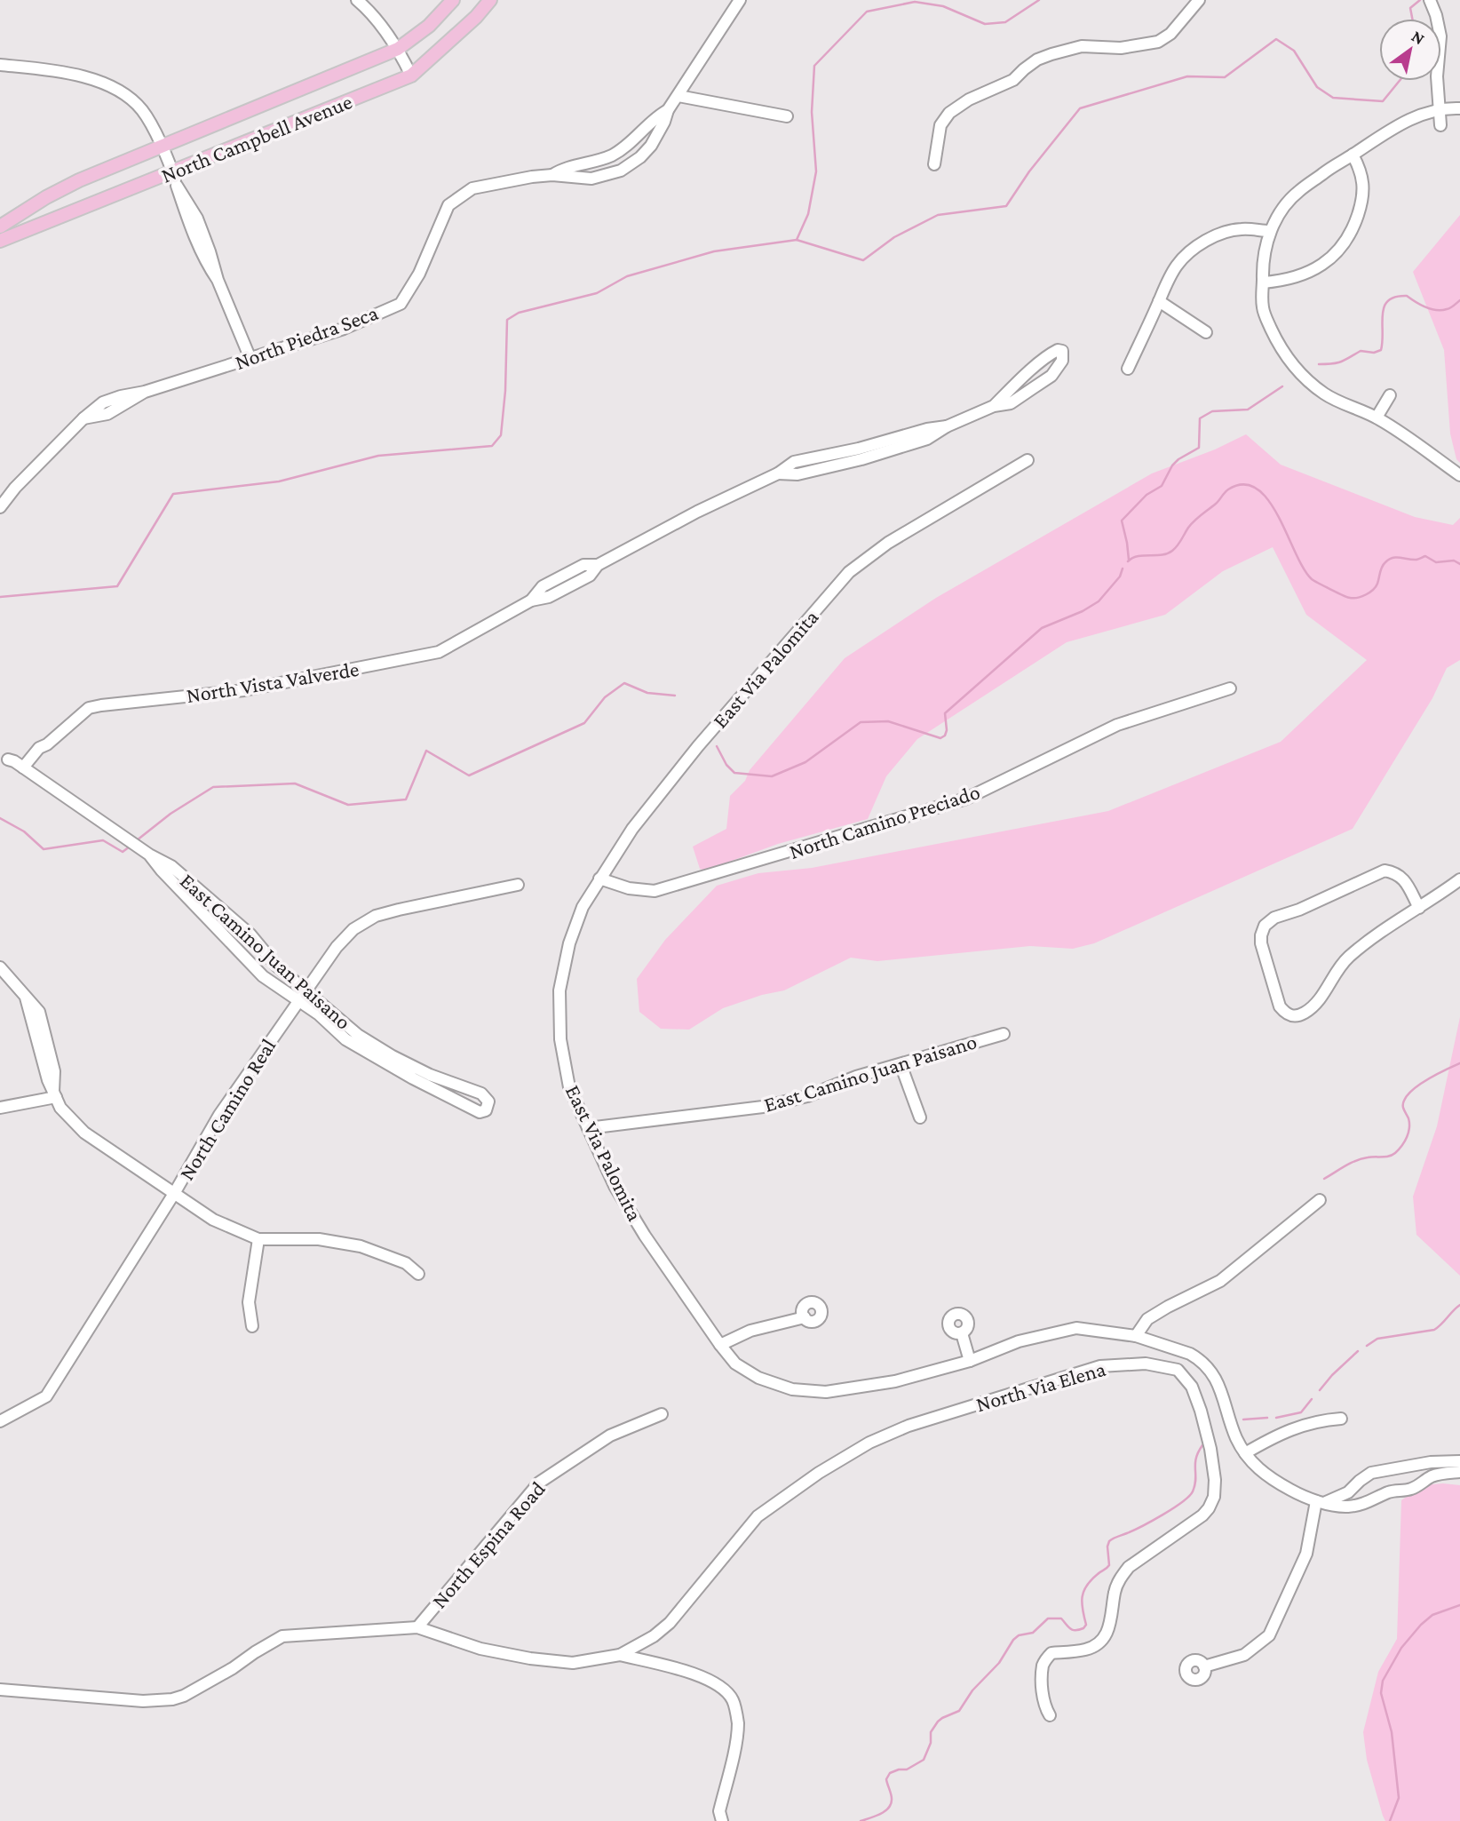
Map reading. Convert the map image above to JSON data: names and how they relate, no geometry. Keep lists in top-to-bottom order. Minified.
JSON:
{"streets":{"main road":["North Campbell Avenue"],"street":["North Piedra Seca","East Via Palomita","North Vista Valverde","North Camino Preciado","East Camino Juan Paisano","North Camino Real","North Via Elena","North Espina Road"]},"crossings":[["East Via Palomita","North Camino Preciado"],["East Via Palomita","East Camino Juan Paisano"],["North Vista Valverde","East Camino Juan Paisano"],["East Camino Juan Paisano","North Camino Real"]],"north":"top right"}
